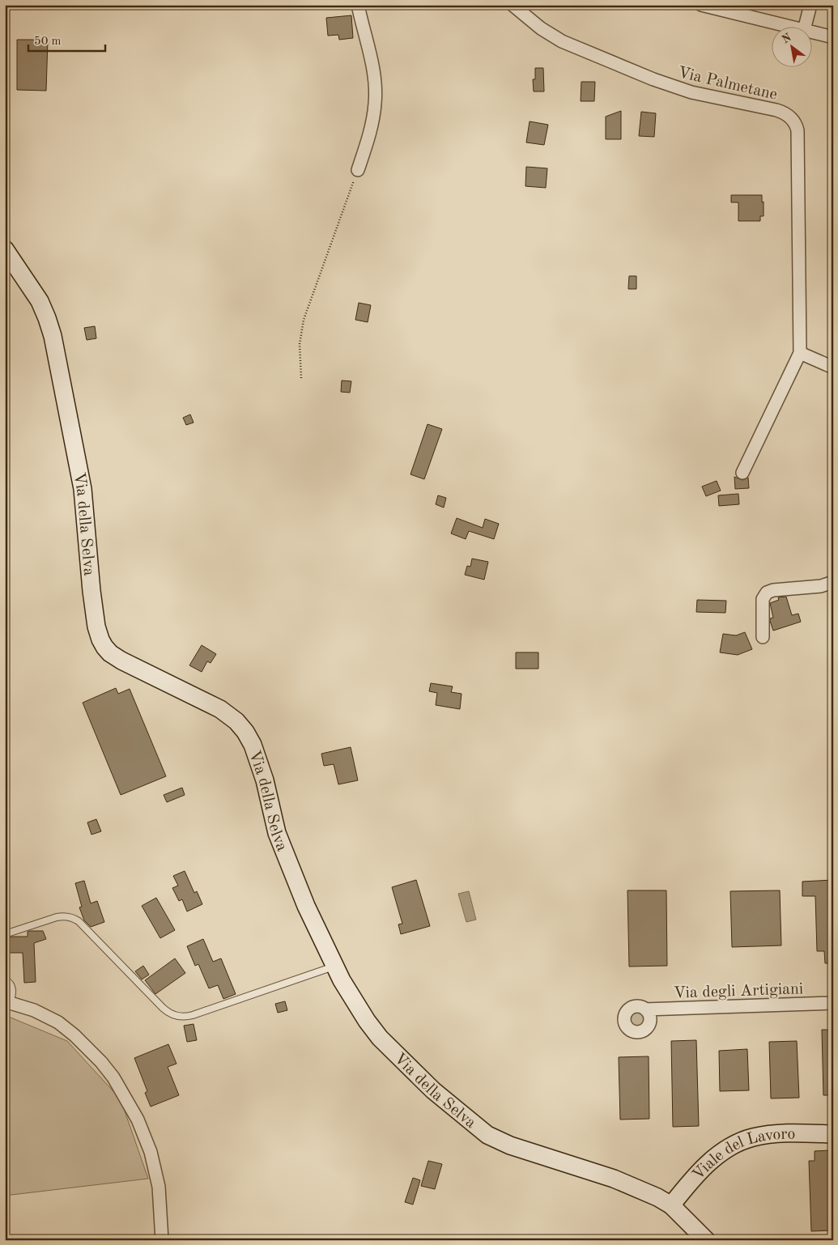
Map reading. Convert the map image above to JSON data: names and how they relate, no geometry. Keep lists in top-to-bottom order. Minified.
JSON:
{"streets":{"street":["Via Palmetane","Via della Selva","Via degli Artigiani","Viale del Lavoro"]},"crossings":[["Via della Selva","Viale del Lavoro"]],"scale_bar":"50 m","north":"top left"}
